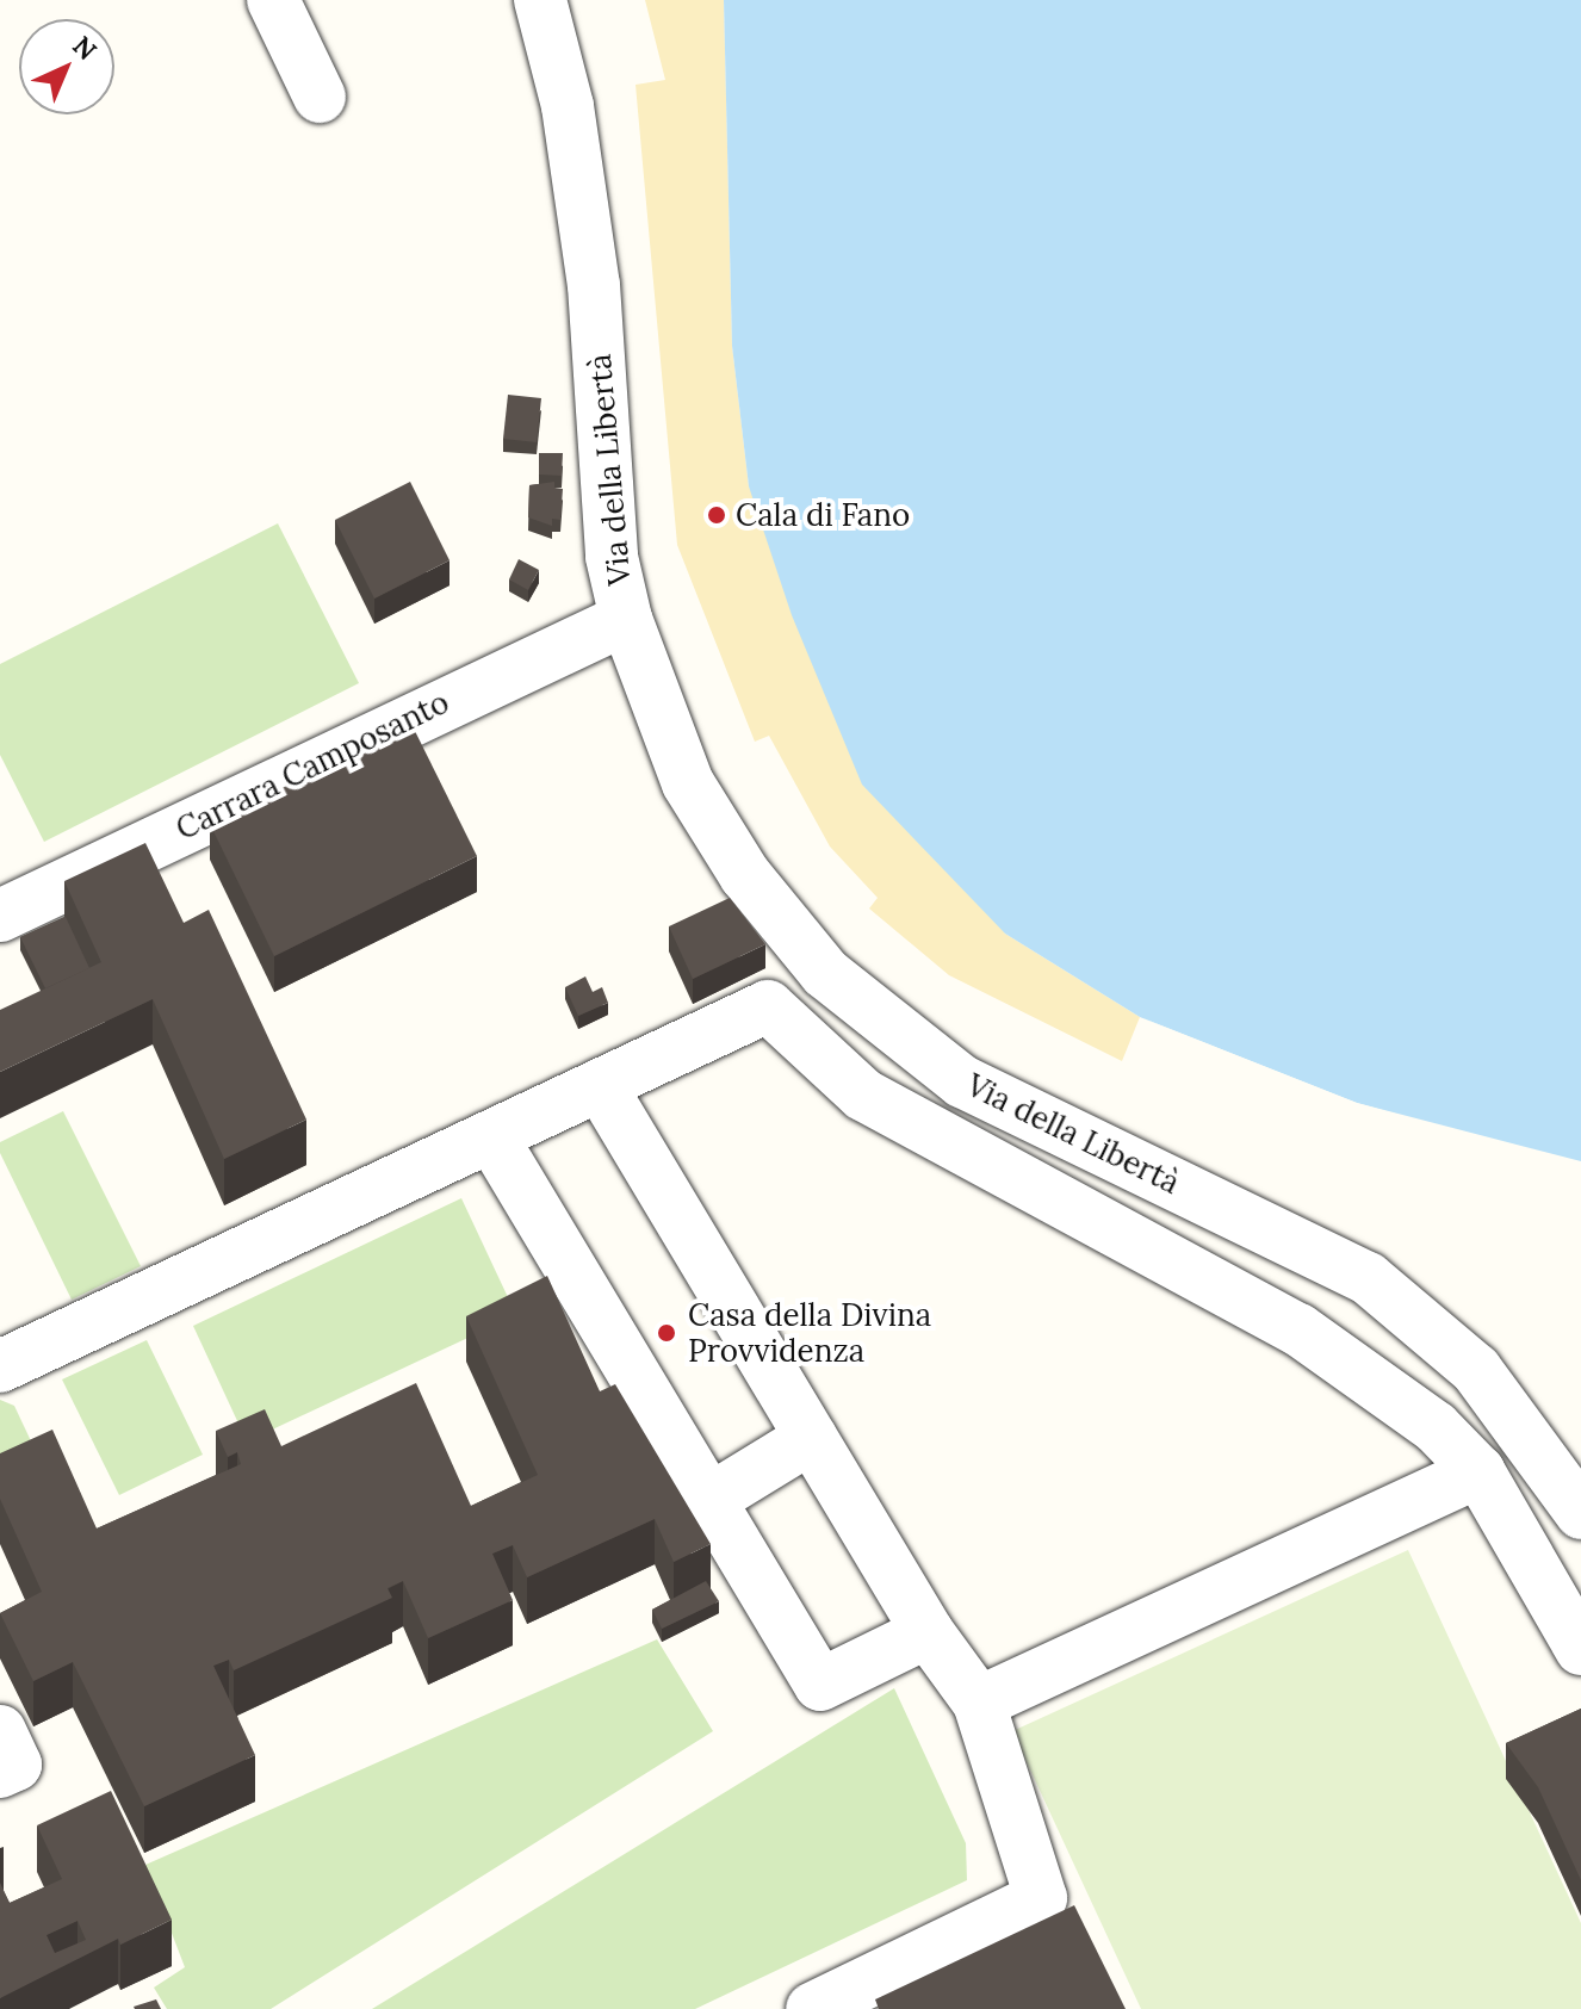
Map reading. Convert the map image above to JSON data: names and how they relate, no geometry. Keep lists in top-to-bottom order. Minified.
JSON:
{"streets":{"street":["Via della Libertà","Carrara Camposanto"]},"crossings":[["Via della Libertà","Carrara Camposanto"]],"places":["Cala di Fano","Casa della Divina Provvidenza"],"north":"top right"}
